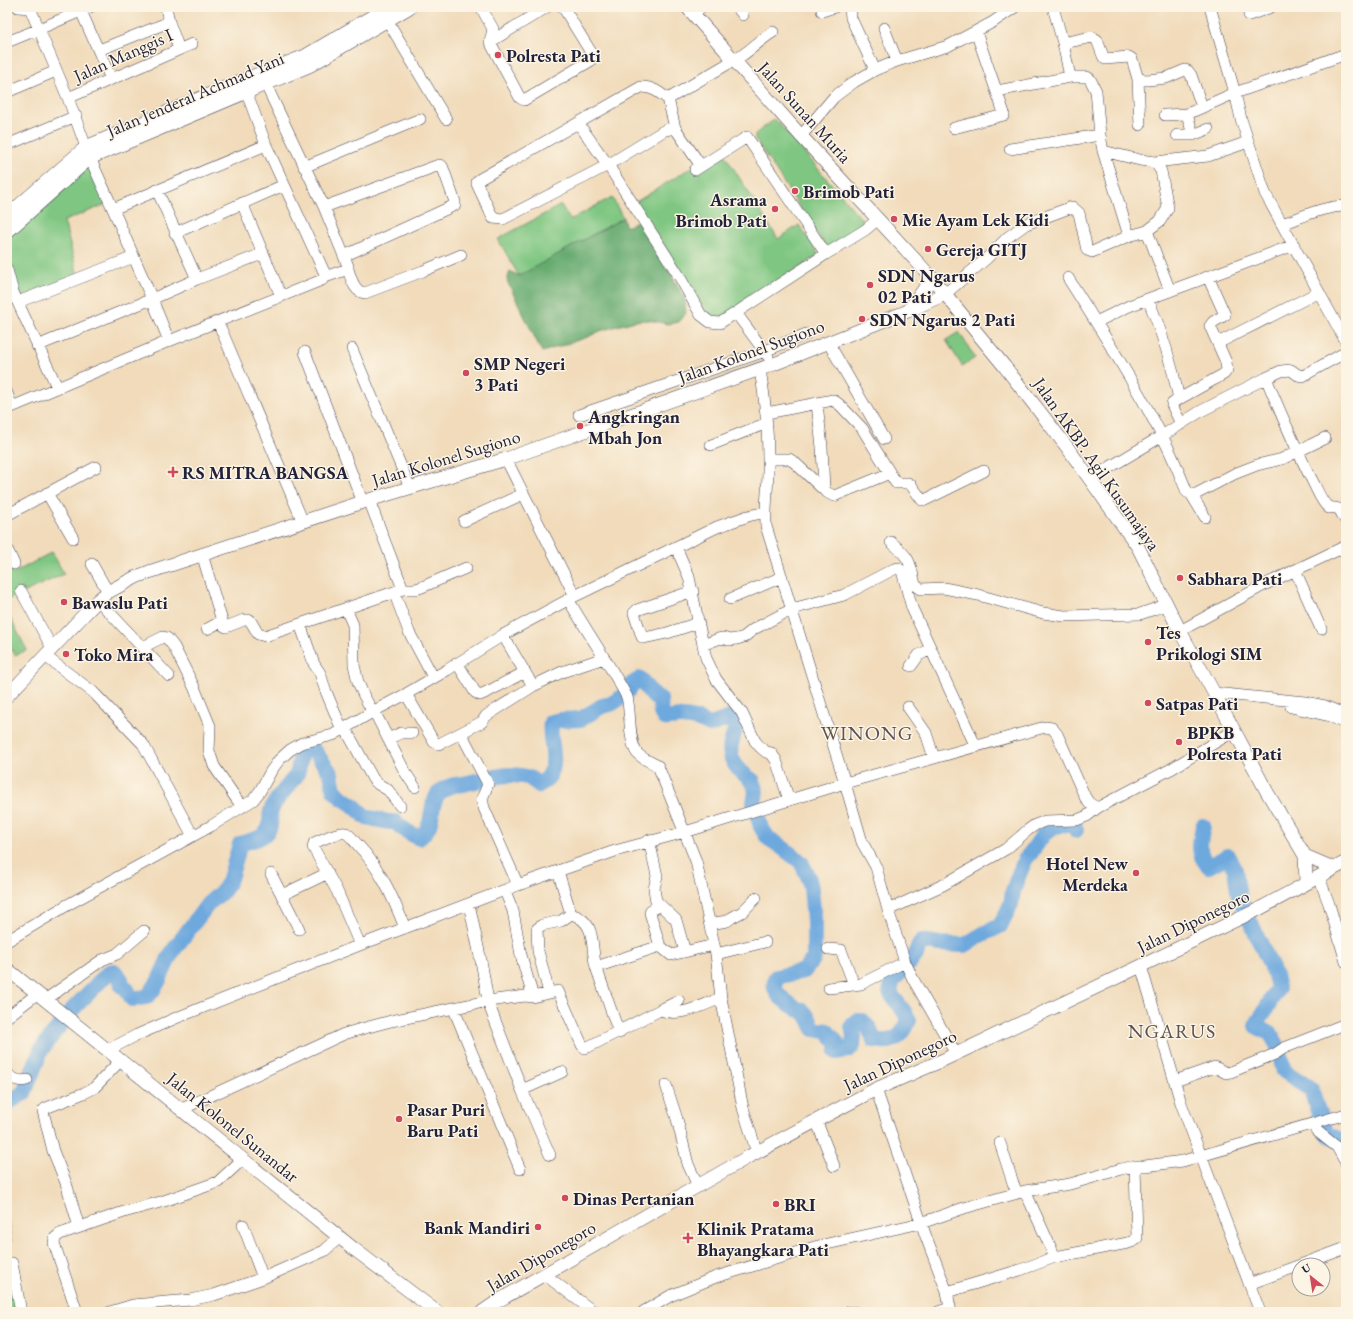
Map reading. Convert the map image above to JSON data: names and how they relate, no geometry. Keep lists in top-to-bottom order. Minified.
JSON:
{"streets":{"main road":["Jalan Jenderal Achmad Yani","Jalan Sunan Muria","Jalan Kolonel Sugiono","Jalan AKBP. Agil Kusumajaya","Jalan Diponegoro","Jalan Kolonel Sunandar"],"street":["Jalan Manggis I"]},"crossings":[["Jalan Sunan Muria","Jalan Kolonel Sugiono"],["Jalan Sunan Muria","Jalan AKBP. Agil Kusumajaya"],["Jalan Kolonel Sugiono","Jalan AKBP. Agil Kusumajaya"],["Jalan AKBP. Agil Kusumajaya","Jalan Diponegoro"]],"districts":["WINONG","NGARUS"],"places":{"other":["Polresta Pati","Brimob Pati","Asrama Brimob Pati","Mie Ayam Lek Kidi","Gereja GITJ","SDN Ngarus 02 Pati","SDN Ngarus 2 Pati","SMP Negeri 3 Pati","Angkringan Mbah Jon","Sabhara Pati","Bawaslu Pati","Tes Prikologi SIM","Toko Mira","Satpas Pati","BPKB Polresta Pati","Hotel New Merdeka","Pasar Puri Baru Pati","Dinas Pertanian","BRI","Bank Mandiri"],"health":["RS MITRA BANGSA","Klinik Pratama Bhayangkara Pati"]},"north":"top left"}
